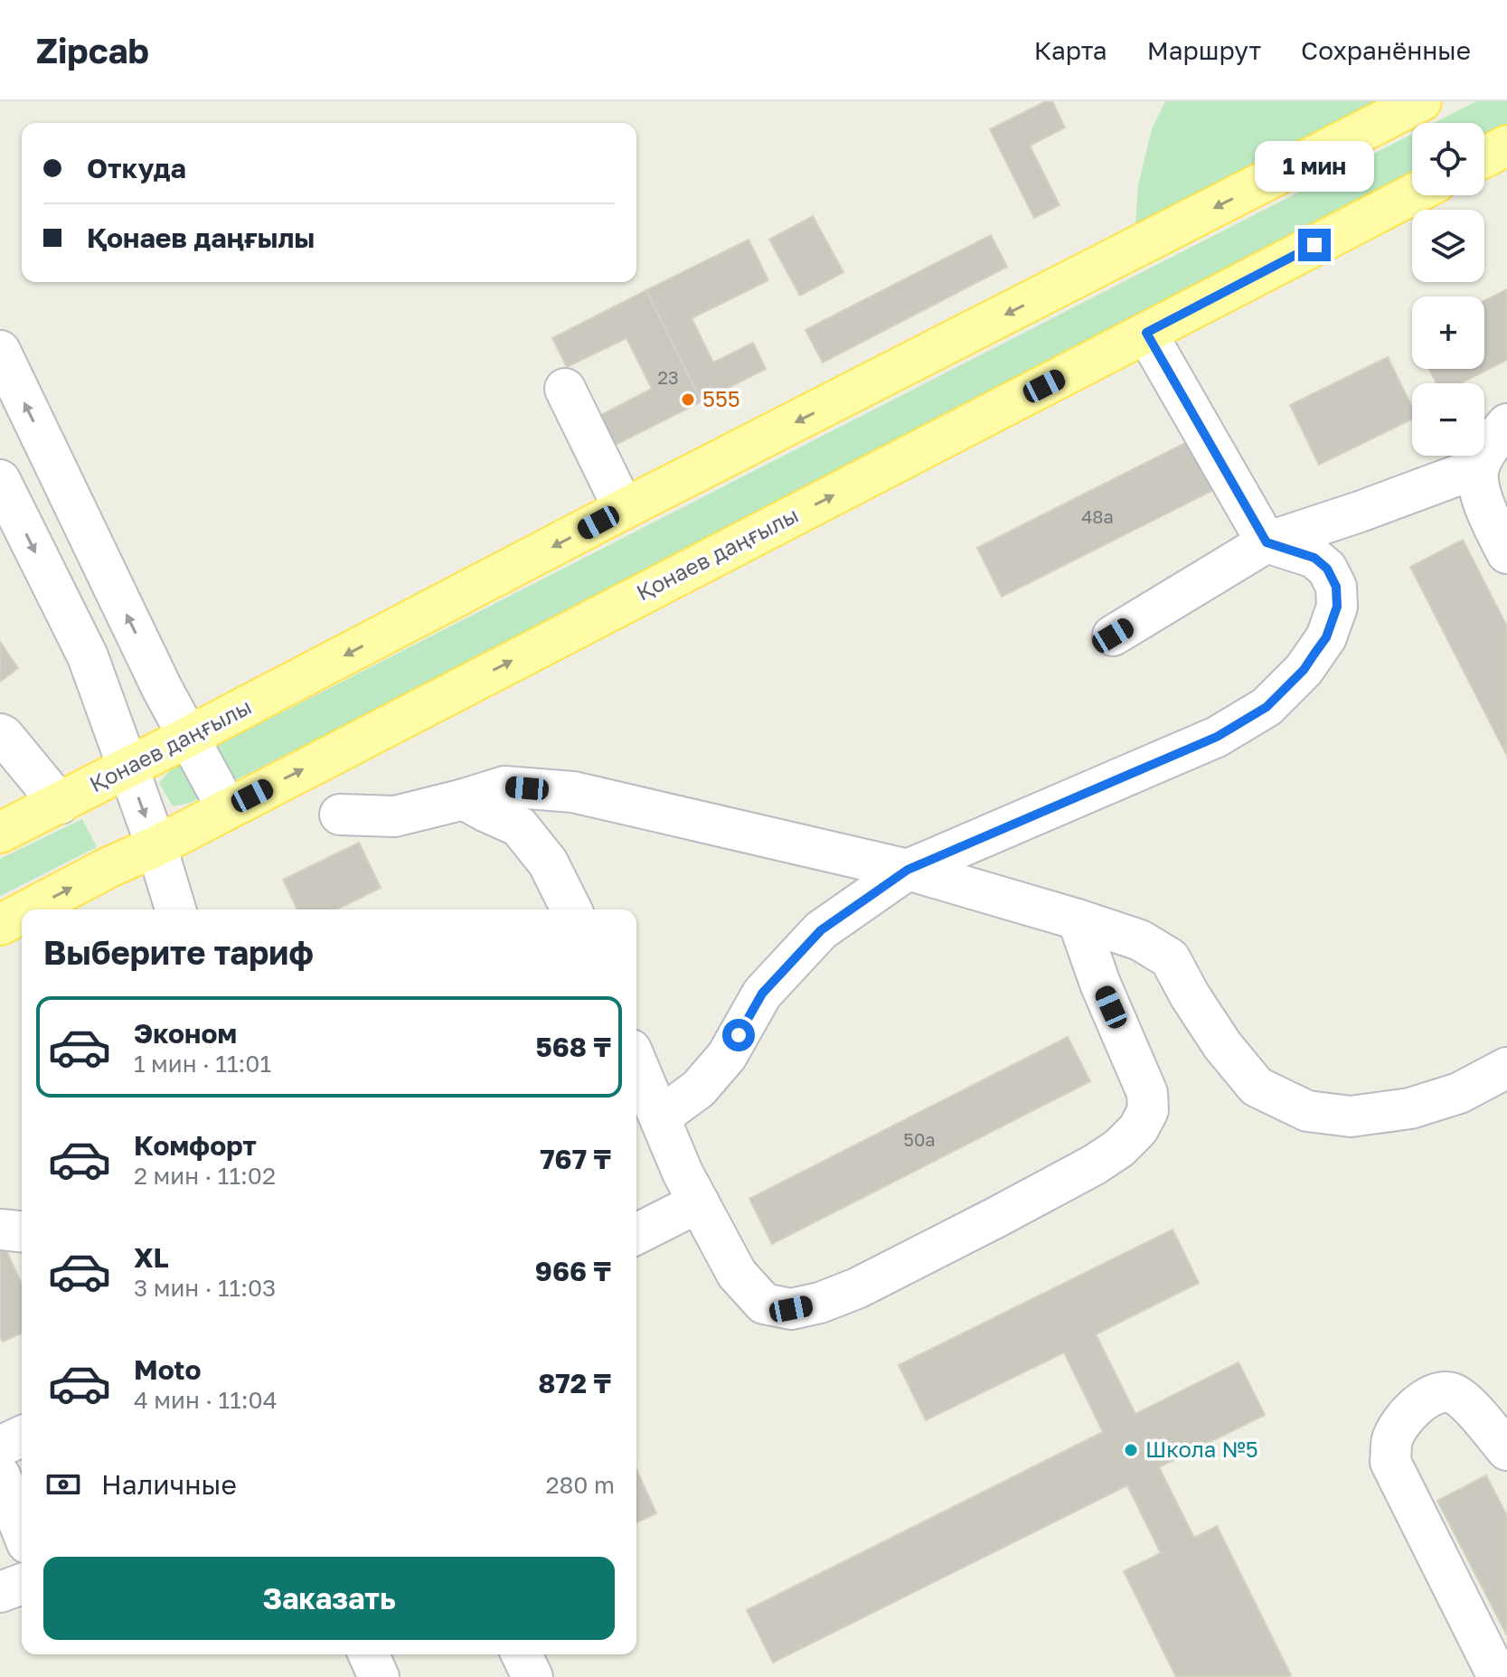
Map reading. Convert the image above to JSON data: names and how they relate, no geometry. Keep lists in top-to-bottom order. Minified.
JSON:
{"streets":{"main road":["Қонаев даңғылы"]},"places":["555","Школа №5"],"house_numbers":["23","48а","50а"],"page":{"header":"Zipcab","nav":["Карта","Маршрут","Сохранённые"],"map_buttons":["+","−"],"banner":["Откуда","Қонаев даңғылы"],"bubble":"1 мин","heading":"Выберите тариф","list":[{"name":"Эконом","note":"1 мин · 11:01","value":"568 ₸"},{"name":"Комфорт","note":"2 мин · 11:02","value":"767 ₸"},{"name":"XL","note":"3 мин · 11:03","value":"966 ₸"},{"name":"Moto","note":"4 мин · 11:04","value":"872 ₸"}],"pay":["Наличные","280 m"],"buttons":"Заказать"}}
